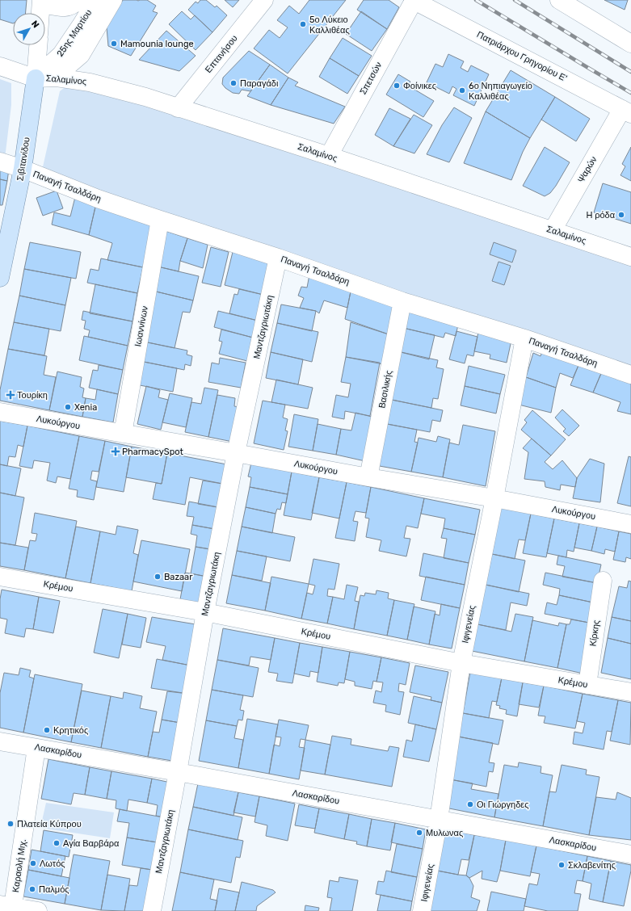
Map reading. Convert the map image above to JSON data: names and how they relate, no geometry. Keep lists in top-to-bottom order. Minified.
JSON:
{"streets":{"main road":["Σιβιτανίδου"],"street":["25ης Μαρτίου","Επτανήσου","Πατριάρχου Γρηγορίου Ε'","Σπετσών","Σαλαμίνος","Ψαρών","Παναγή Τσαλδάρη","Ιωαννίνων","Μαντζαγριωτάκη","Βασιλικής","Λυκούργου","Κρέμου","Ιφιγενείας","Κίρκης","Λασκαρίδου","Καραολή Μιχ."]},"crossings":[["25ης Μαρτίου","Σαλαμίνος"],["25ης Μαρτίου","Σιβιτανίδου"],["Επτανήσου","Σαλαμίνος"],["Πατριάρχου Γρηγορίου Ε'","Σπετσών"],["Πατριάρχου Γρηγορίου Ε'","Ψαρών"],["Σπετσών","Σαλαμίνος"],["Σαλαμίνος","Σιβιτανίδου"],["Σαλαμίνος","Ψαρών"],["Σιβιτανίδου","Παναγή Τσαλδάρη"],["Παναγή Τσαλδάρη","Ιωαννίνων"],["Παναγή Τσαλδάρη","Μαντζαγριωτάκη"],["Παναγή Τσαλδάρη","Βασιλικής"],["Παναγή Τσαλδάρη","Ιφιγενείας"],["Ιωαννίνων","Λυκούργου"],["Μαντζαγριωτάκη","Λυκούργου"],["Μαντζαγριωτάκη","Κρέμου"],["Μαντζαγριωτάκη","Λασκαρίδου"],["Βασιλικής","Λυκούργου"],["Λυκούργου","Ιφιγενείας"],["Κρέμου","Ιφιγενείας"],["Κρέμου","Κίρκης"],["Ιφιγενείας","Λασκαρίδου"],["Λασκαρίδου","Καραολή Μιχ."]],"places":{"other":["5ο Λύκειο Καλλιθέας","Mamounia lounge","Παραγάδι","Φοίνικες","6ο Νηπιαγωγείο Καλλιθέας","Η ρόδα","Xenia","Bazaar","Κρητικός","Οι Γιώργηδες","Πλατεία Κύπρου","Μυλωνας","Αγία Βαρβάρα","Λωτός","Σκλαβενίτης","Παλμός"],"health":["Τουρίκη","PharmacySpot"]},"north":"top right"}
